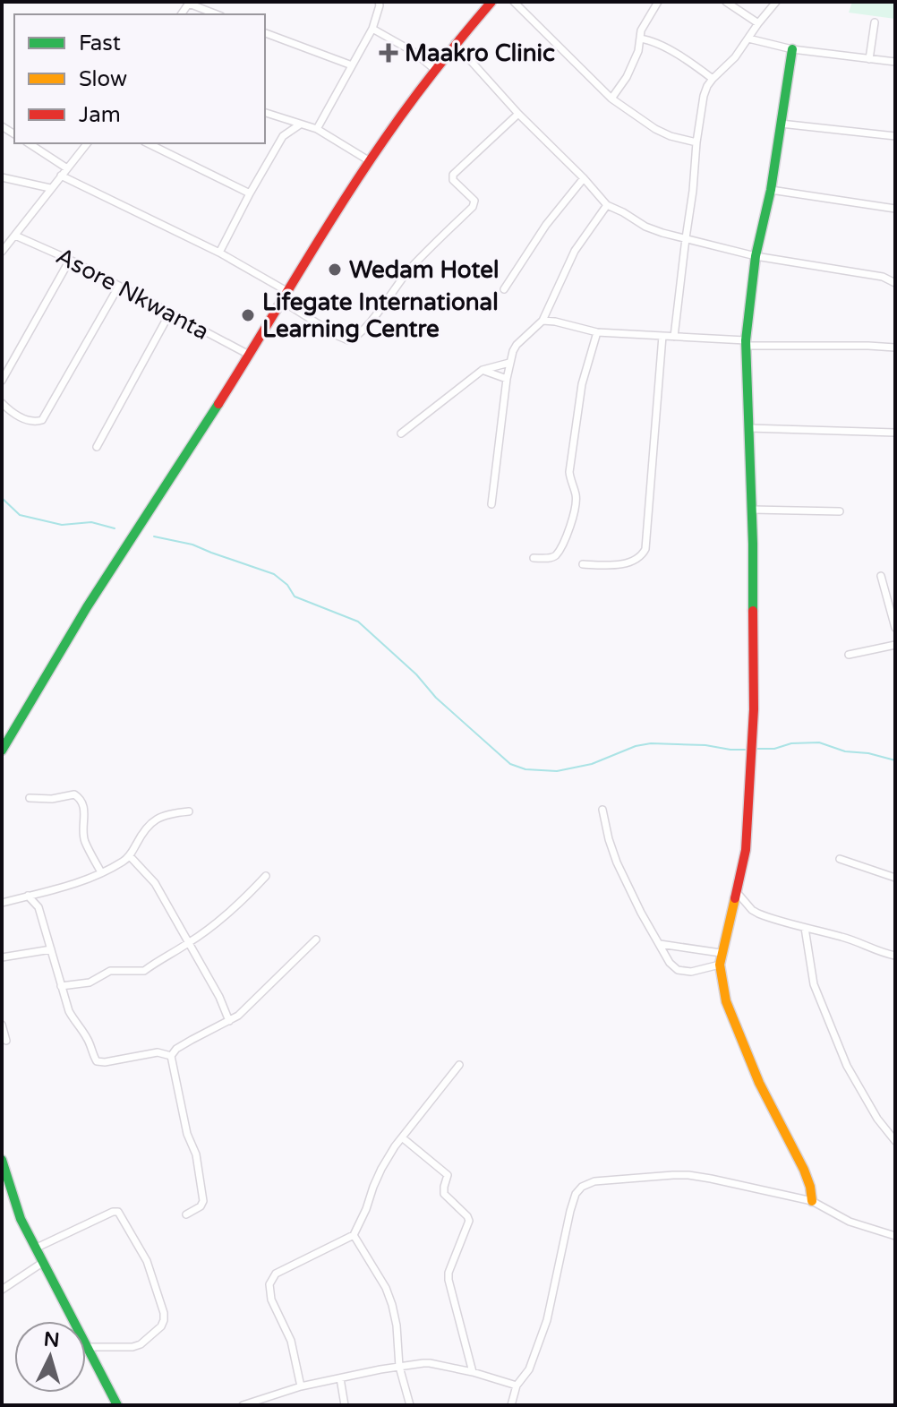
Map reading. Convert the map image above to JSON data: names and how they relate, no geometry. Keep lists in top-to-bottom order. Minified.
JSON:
{"streets":{"street":["Asore Nkwanta"]},"places":{"health":["Maakro Clinic"],"other":["Wedam Hotel","Lifegate International Learning Centre"]},"legend":["Fast","Slow","Jam"],"north":"top"}
